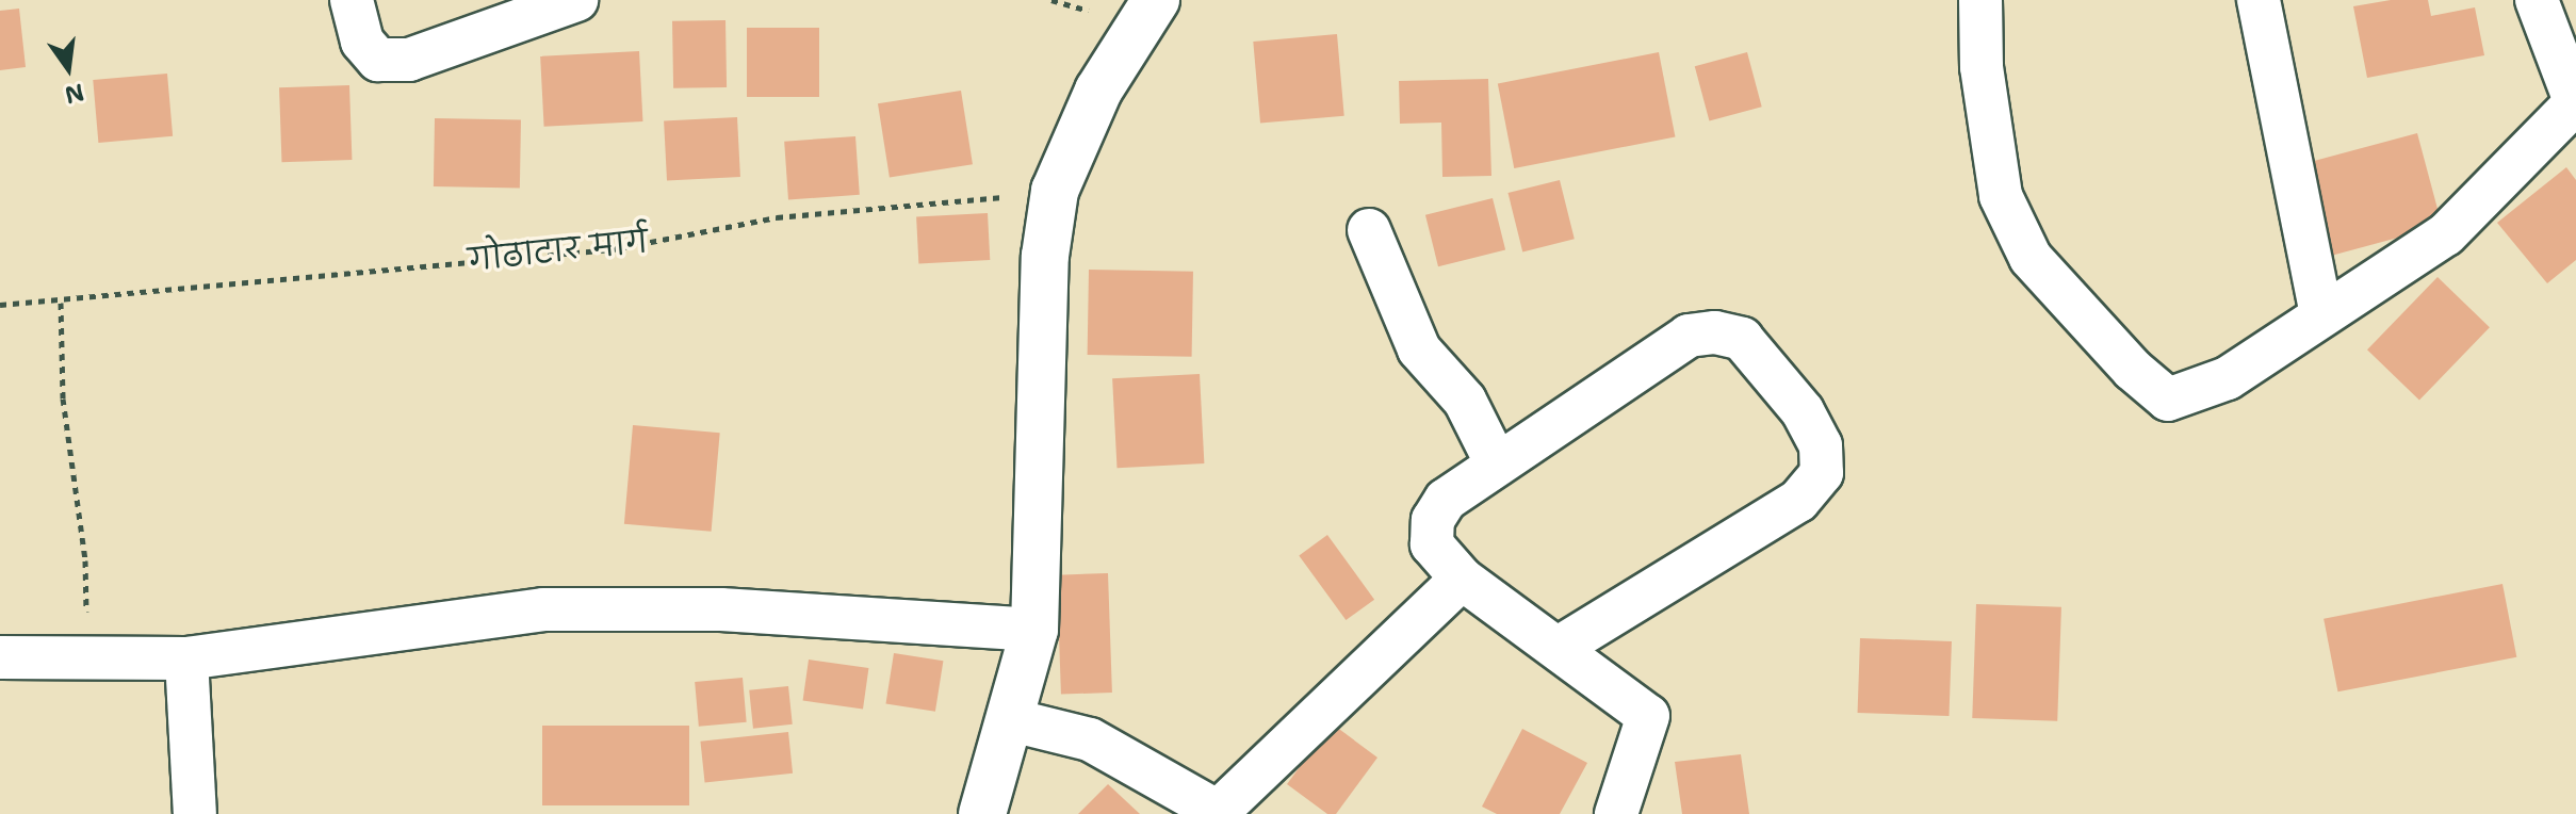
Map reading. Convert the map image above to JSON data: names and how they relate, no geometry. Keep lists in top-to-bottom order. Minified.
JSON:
{"streets":{"path":["गोठाटार मार्ग"]},"north":"bottom"}
